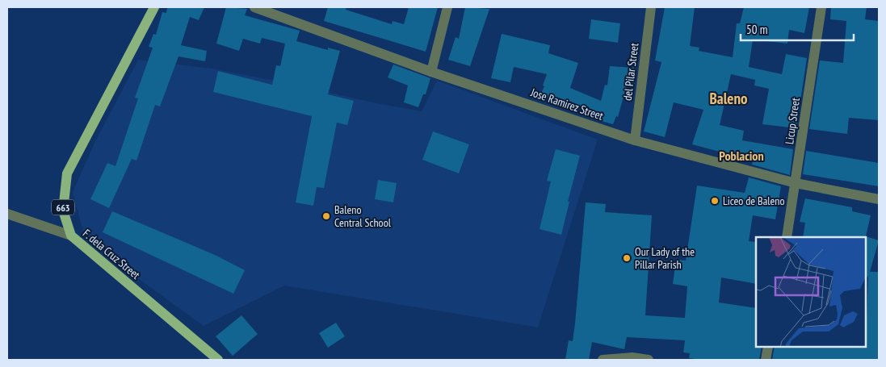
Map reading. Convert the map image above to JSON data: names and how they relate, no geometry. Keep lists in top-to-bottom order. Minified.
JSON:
{"streets":{"main road":["663","F. dela Cruz Street"],"street":["del Pilar Street","Jose Ramirez Street","Licup Street"]},"crossings":[["del Pilar Street","Jose Ramirez Street"],["Jose Ramirez Street","Licup Street"]],"districts":["Baleno","Poblacion"],"places":["Liceo de Baleno","Baleno Central School","Our Lady of the Pillar Parish"],"scale_bar":"50 m"}
